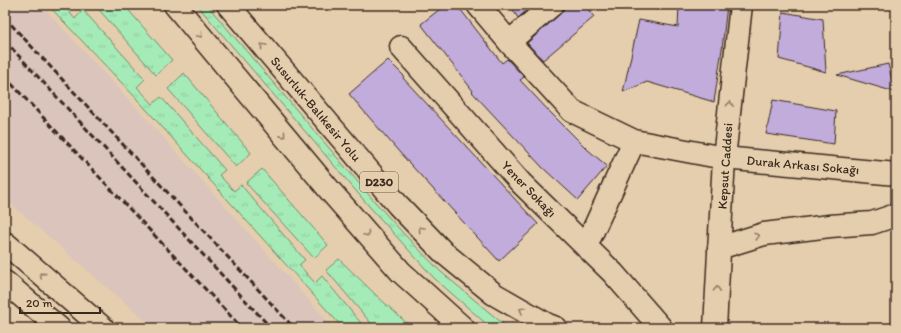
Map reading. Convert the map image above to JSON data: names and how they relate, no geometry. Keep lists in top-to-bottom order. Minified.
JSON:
{"streets":{"main road":["Susurluk-Balıkesir Yolu","Durak Arkası Sokağı","Kepsut Caddesi","D230","Yener Sokağı"]},"crossings":[["Durak Arkası Sokağı","Kepsut Caddesi"]],"one_way":["Kepsut Caddesi"],"scale_bar":"20 m"}
